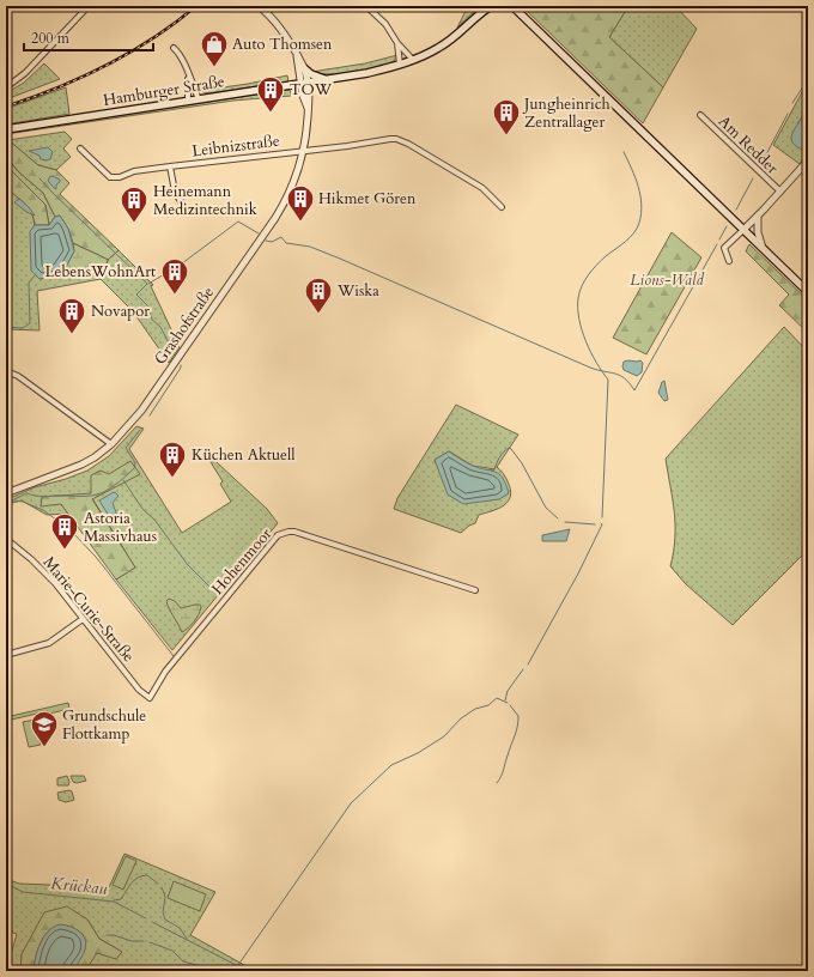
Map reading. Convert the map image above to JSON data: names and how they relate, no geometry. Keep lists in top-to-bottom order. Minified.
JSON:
{"streets":{"main road":["Hamburger Straße"],"street":["Am Redder","Leibnizstraße","Grashofstraße","Hohenmoor","Marie-Curie-Straße"]},"crossings":[["Hamburger Straße","Grashofstraße"],["Leibnizstraße","Grashofstraße"],["Hohenmoor","Marie-Curie-Straße"]],"water":["Krückau"],"parks":["Lions-Wald"],"places":{"shop":["Auto Thomsen"],"building":["TOW","Jungheinrich Zentrallager","Hikmet Gören","Heinemann Medizintechnik","LebensWohnArt","Wiska","Novapor","Küchen Aktuell","Astoria Massivhaus"],"school or university":["Grundschule Flottkamp"]},"scale_bar":"200 m"}
